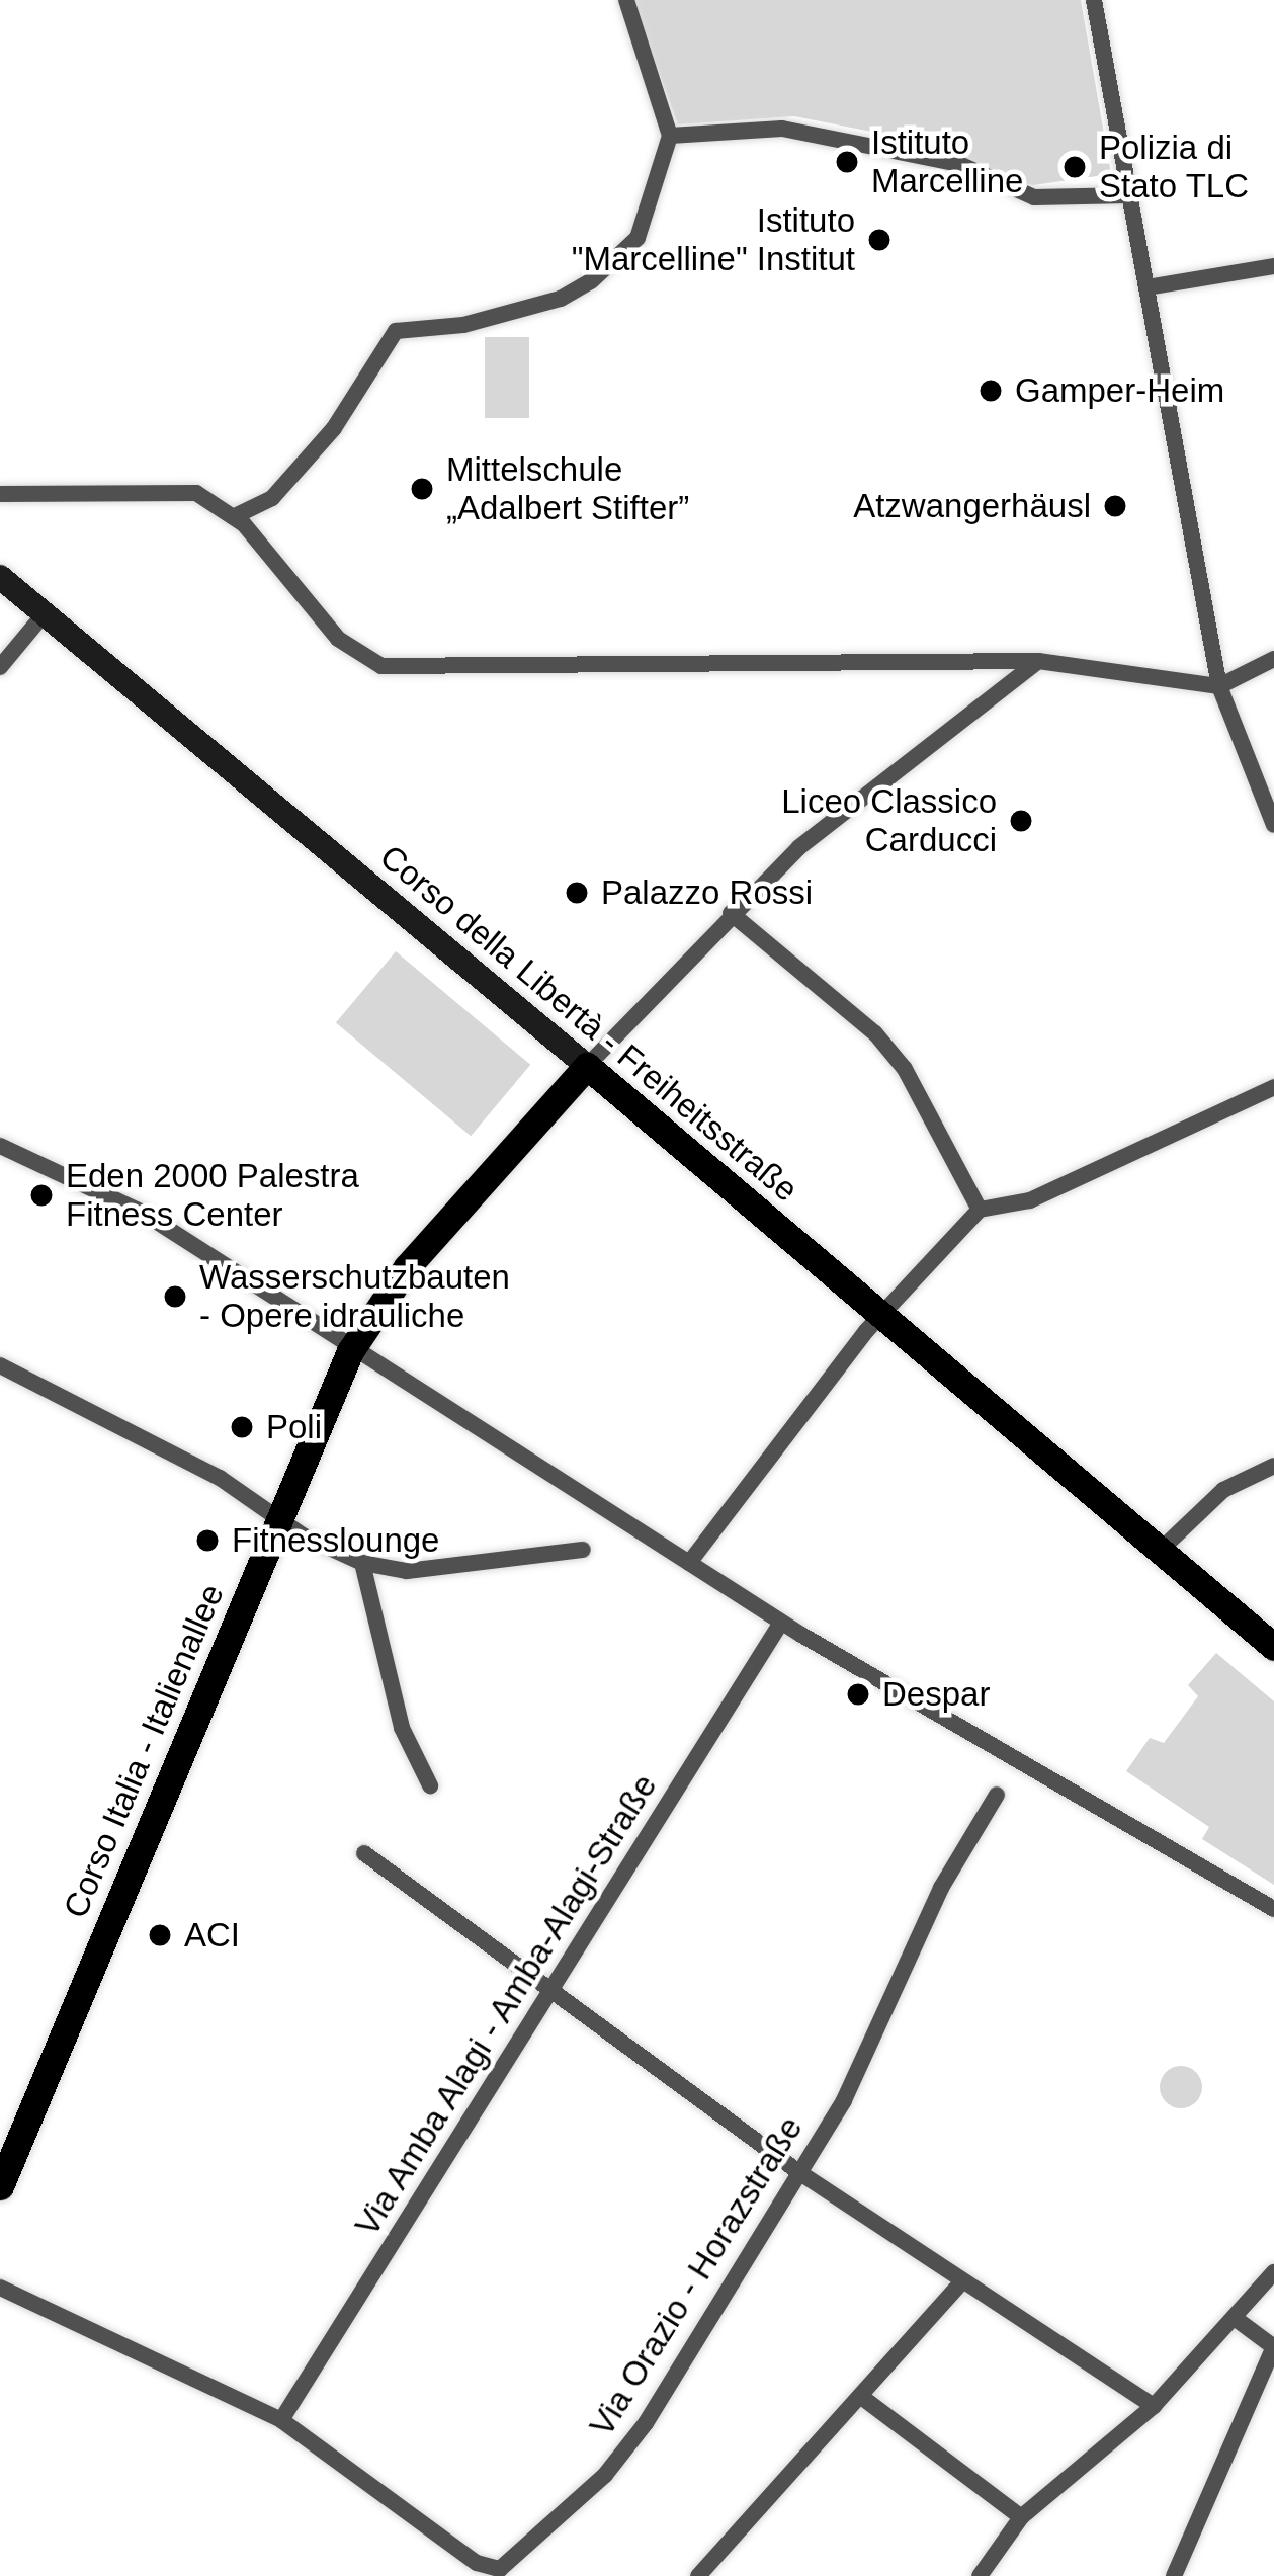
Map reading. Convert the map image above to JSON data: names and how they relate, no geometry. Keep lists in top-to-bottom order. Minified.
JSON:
{"streets":{"main road":["Corso della Libertà - Freiheitsstraße","Corso Italia - Italienallee"],"street":["Via Amba Alagi - Amba-Alagi-Straße","Via Orazio - Horazstraße"]},"crossings":[["Corso della Libertà - Freiheitsstraße","Corso Italia - Italienallee"],["Via Amba Alagi - Amba-Alagi-Straße","Via Orazio - Horazstraße"]],"places":["Istituto Marcelline","Polizia di Stato TLC","Istituto \"Marcelline\" Institut","Gamper-Heim","Mittelschule „Adalbert Stifter”","Atzwangerhäusl","Liceo Classico Carducci","Palazzo Rossi","Eden 2000 Palestra Fitness Center","Wasserschutzbauten - Opere idrauliche","Poli","Fitnesslounge","Despar","ACI"]}
